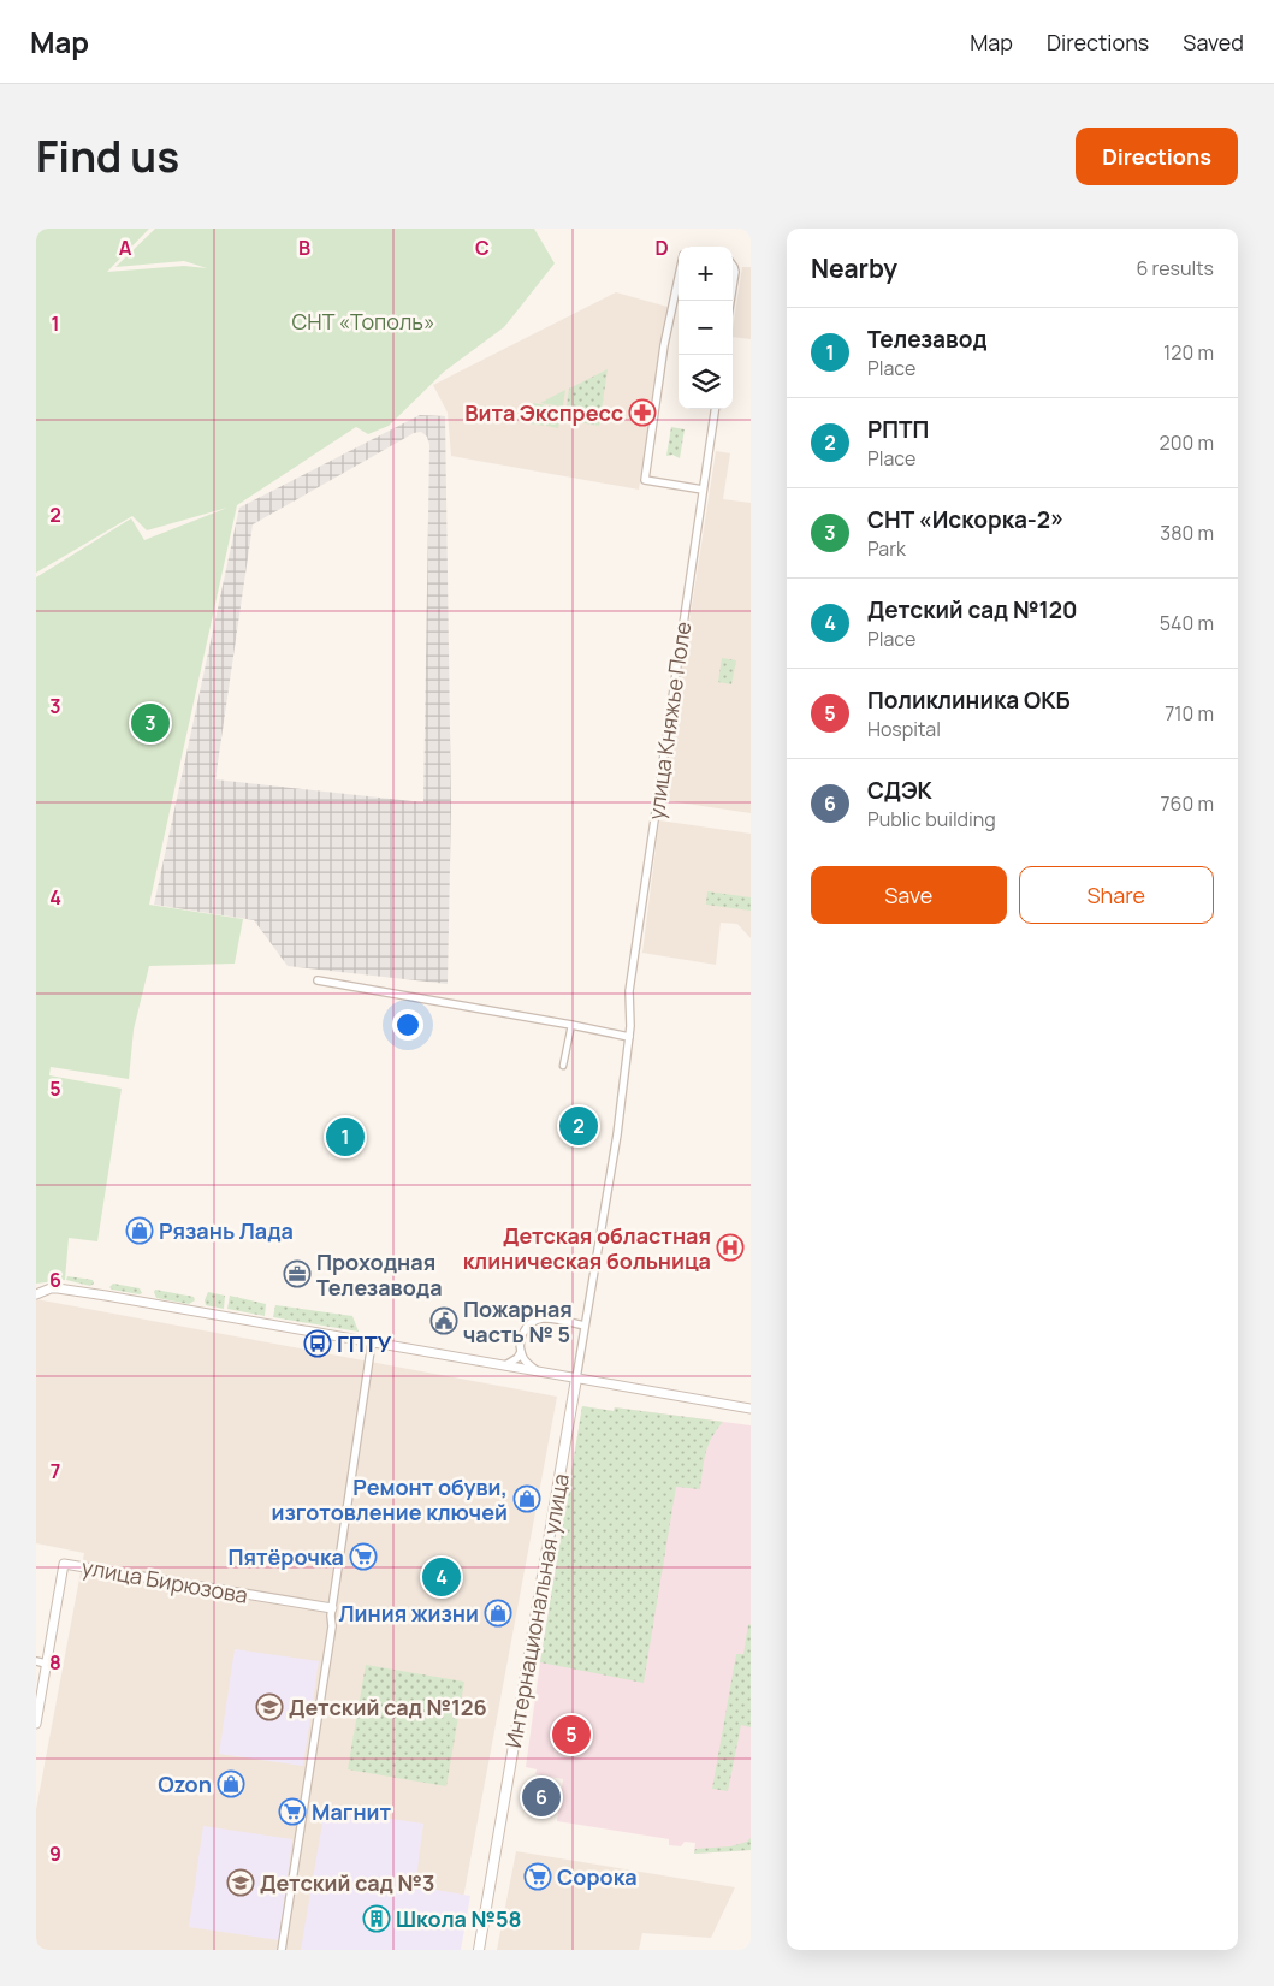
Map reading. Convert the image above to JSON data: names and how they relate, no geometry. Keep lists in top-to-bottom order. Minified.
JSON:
{"streets":{"main road":["Интернациональная улица"],"street":["улица Княжье Поле","улица Бирюзова"]},"crossings":[["улица Княжье Поле","Интернациональная улица"]],"parks":["СНТ «Тополь»"],"places":{"pharmacy":["Вита Экспресс"],"shop":["Рязань Лада","Ремонт обуви, изготовление ключей","Линия жизни","Ozon"],"hospital":["Детская областная клиническая больница"],"office":["Проходная Телезавода"],"public building":["Пожарная часть № 5"],"bus stop":["ГПТУ"],"supermarket":["Пятёрочка","Магнит","Сорока"],"school or university":["Детский сад №126","Детский сад №3"],"building":["Школа №58"]},"page":{"header":"Map","nav":["Map","Directions","Saved"],"title":"Find us","buttons":["Directions",["Save","Share"]],"heading":["Nearby","6 results"],"map_buttons":["+","−"],"list":[{"mark":"1","name":"Телезавод","note":"Place","value":"120 m"},{"mark":"2","name":"РПТП","note":"Place","value":"200 m"},{"mark":"3","name":"СНТ «Искорка-2»","note":"Park","value":"380 m"},{"mark":"4","name":"Детский сад №120","note":"Place","value":"540 m"},{"mark":"5","name":"Поликлиника ОКБ","note":"Hospital","value":"710 m"},{"mark":"6","name":"СДЭК","note":"Public building","value":"760 m"}],"pins":["3","2","1","4","5","6"]},"grid":{"columns":["A","B","C","D"],"rows":["1","2","3","4","5","6","7","8","9"]}}
